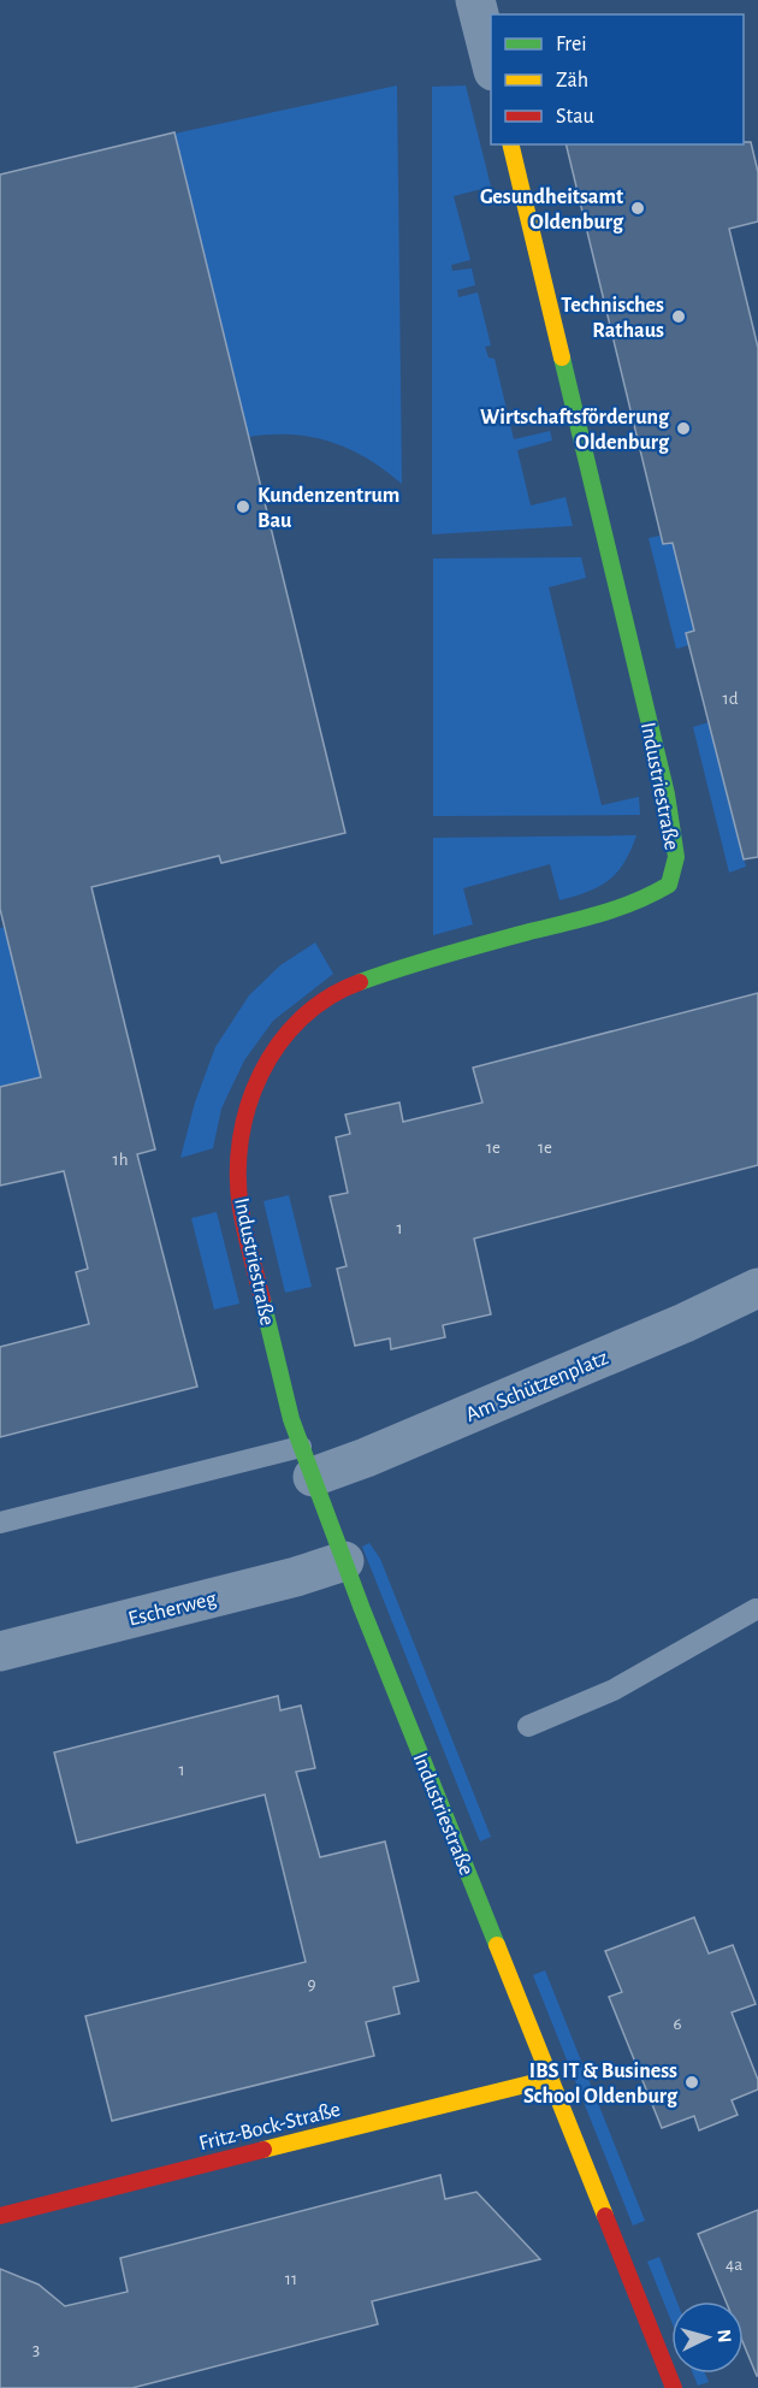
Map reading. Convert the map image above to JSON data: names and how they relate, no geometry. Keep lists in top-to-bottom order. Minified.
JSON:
{"streets":{"street":["Industriestraße","Am Schützenplatz","Escherweg","Fritz-Bock-Straße"]},"crossings":[["Industriestraße","Am Schützenplatz"],["Industriestraße","Escherweg"],["Industriestraße","Fritz-Bock-Straße"]],"places":["Gesundheitsamt Oldenburg","Technisches Rathaus","Wirtschaftsförderung Oldenburg","Kundenzentrum Bau","IBS IT & Business School Oldenburg"],"house_numbers":["1d","1e","1e","1h","1","1","9","6","4a","11","3"],"legend":["Frei","Zäh","Stau"],"north":"right"}
